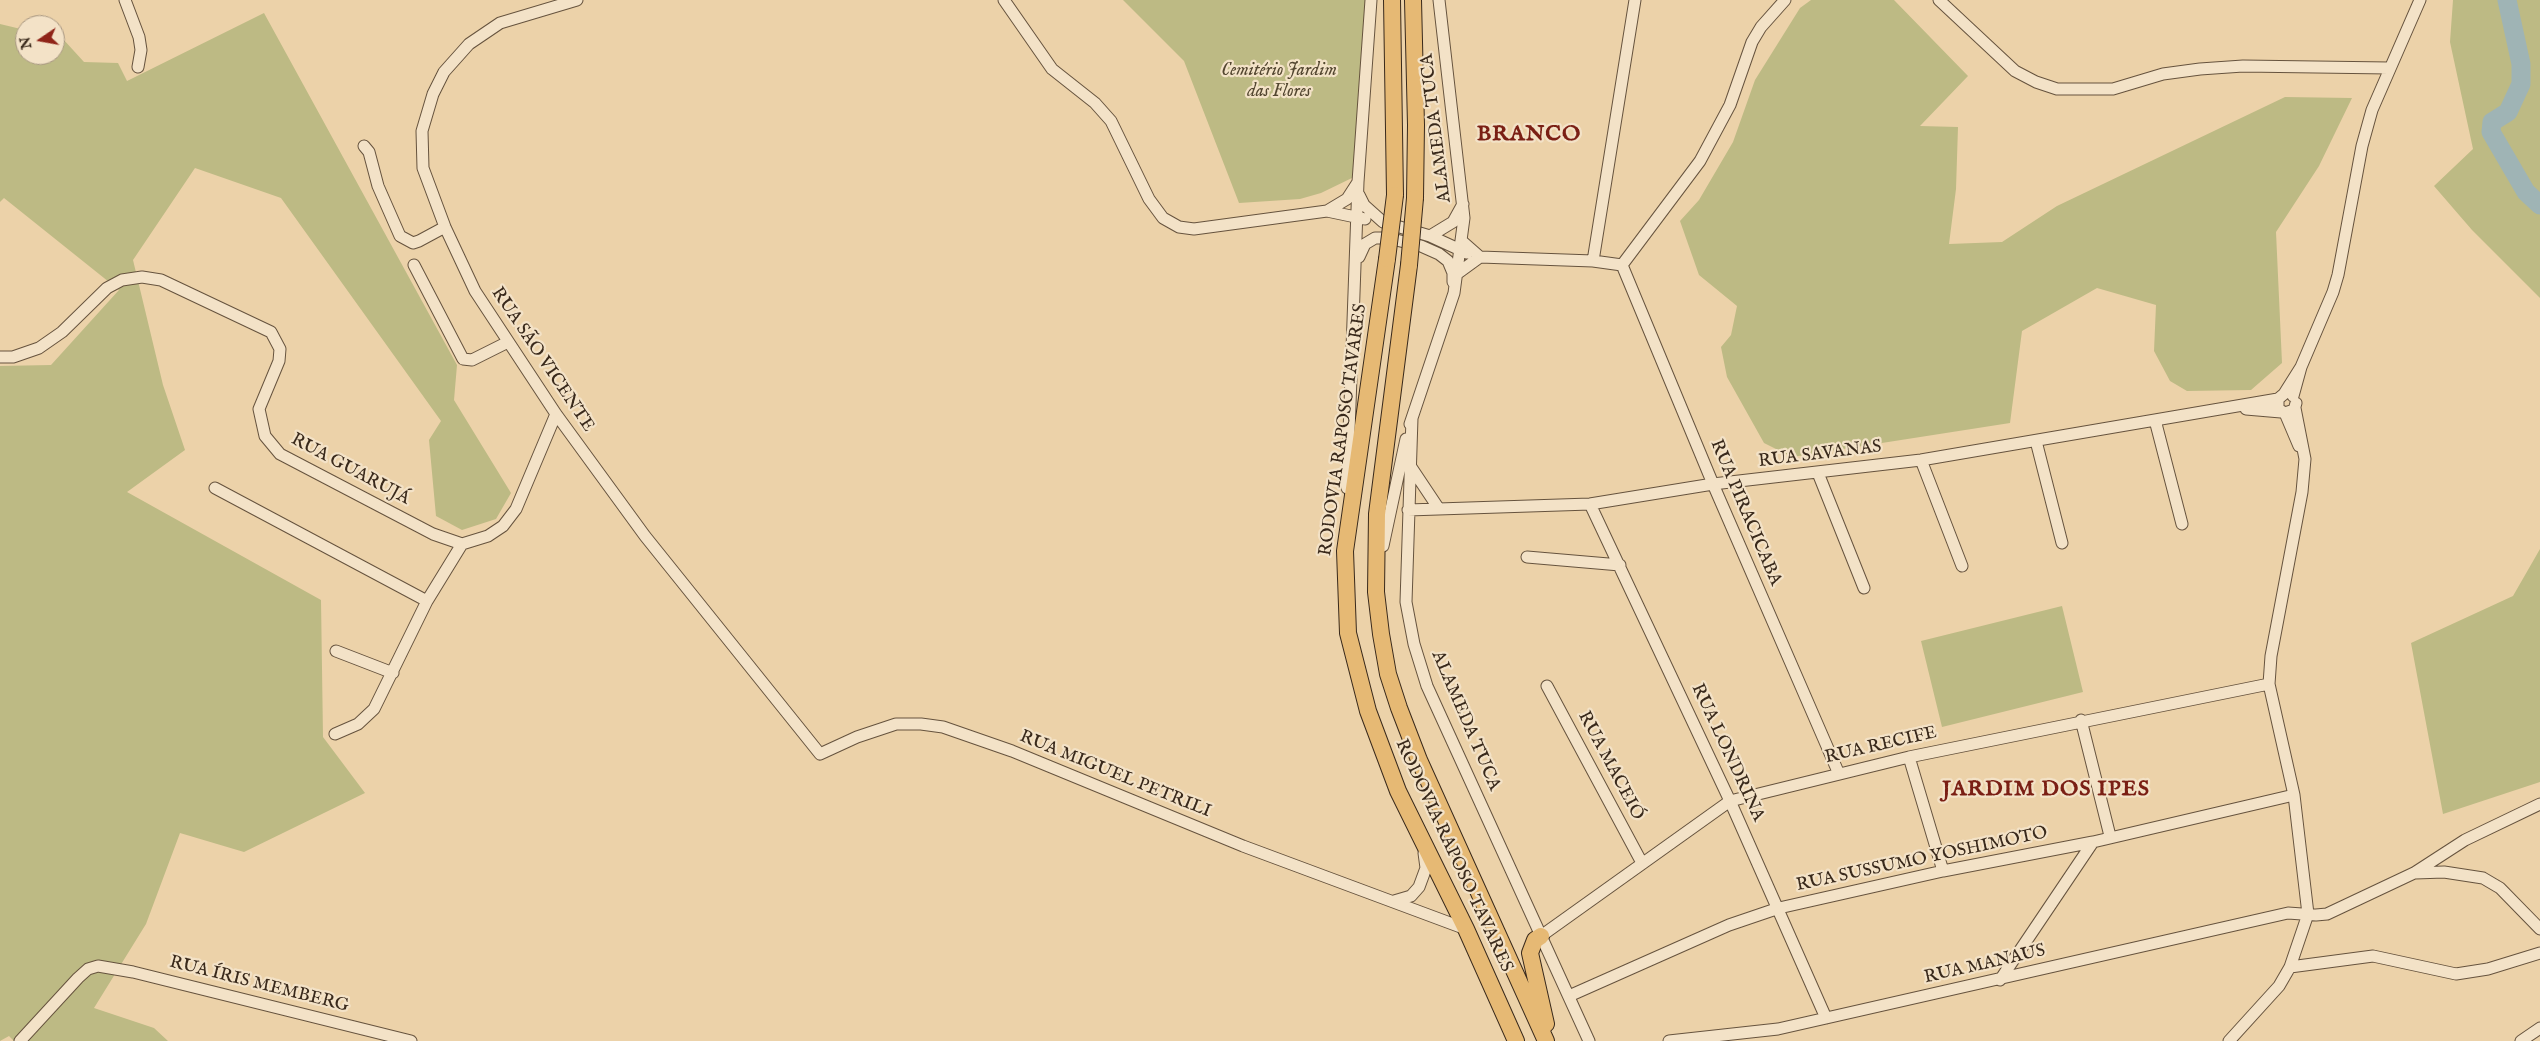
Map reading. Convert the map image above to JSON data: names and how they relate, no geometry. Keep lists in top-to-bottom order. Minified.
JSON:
{"streets":{"highway":["RODOVIA RAPOSO TAVARES"],"street":["ALAMEDA TUCA","RUA SÃO VICENTE","RUA SAVANAS","RUA GUARUJÁ","RUA PIRACICABA","RUA RECIFE","RUA LONDRINA","RUA MACEIÓ","RUA MIGUEL PETRILI","RUA SUSSUMO YOSHIMOTO","RUA MANAUS","RUA ÍRIS MEMBERG"]},"crossings":[["ALAMEDA TUCA","RODOVIA RAPOSO TAVARES"],["ALAMEDA TUCA","RUA SAVANAS"],["ALAMEDA TUCA","RUA RECIFE"],["ALAMEDA TUCA","RUA SUSSUMO YOSHIMOTO"],["RUA SÃO VICENTE","RUA MIGUEL PETRILI"],["RODOVIA RAPOSO TAVARES","RUA MIGUEL PETRILI"],["RUA SAVANAS","RUA PIRACICABA"],["RUA SAVANAS","RUA LONDRINA"],["RUA PIRACICABA","RUA RECIFE"],["RUA RECIFE","RUA LONDRINA"],["RUA RECIFE","RUA MACEIÓ"],["RUA LONDRINA","RUA SUSSUMO YOSHIMOTO"],["RUA LONDRINA","RUA MANAUS"]],"districts":["BRANCO","JARDIM DOS IPES"],"parks":["Cemitério Jardim das Flores"],"north":"left"}
